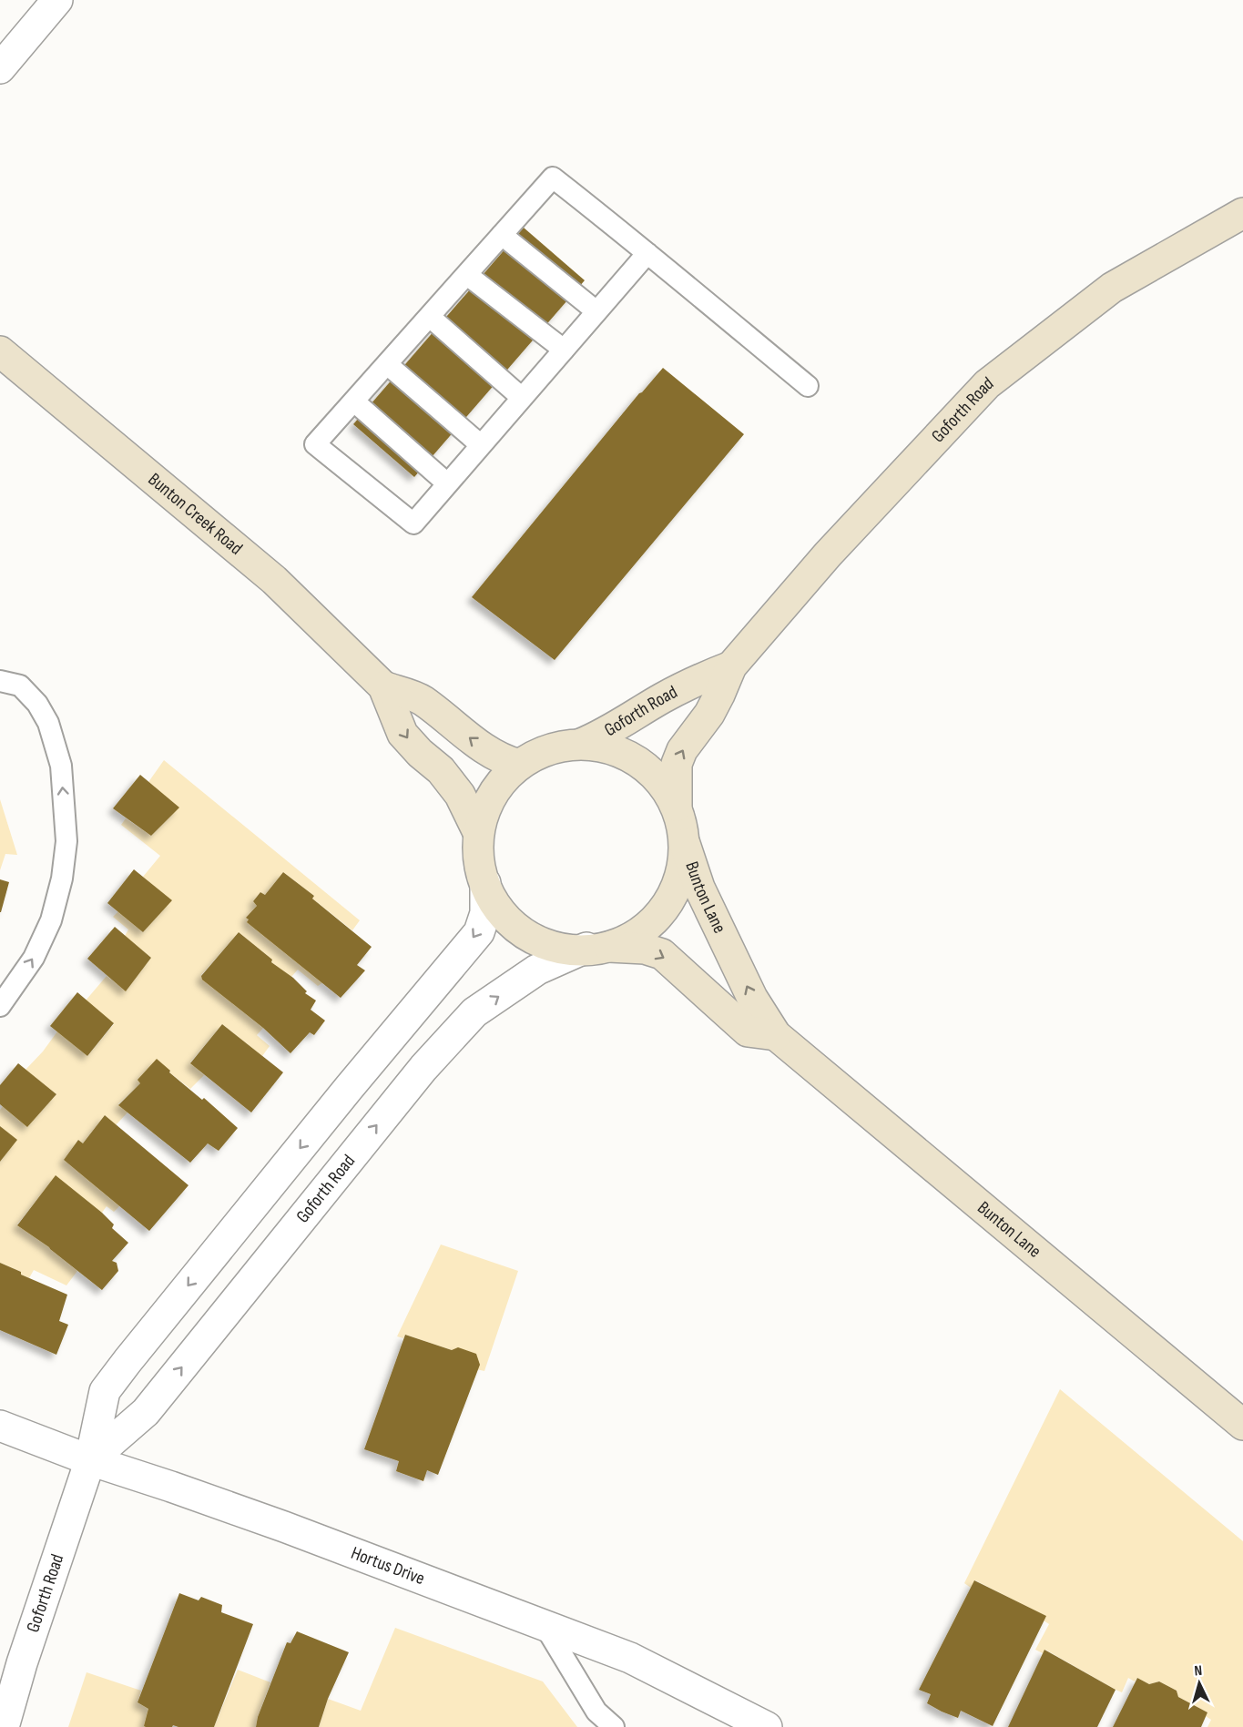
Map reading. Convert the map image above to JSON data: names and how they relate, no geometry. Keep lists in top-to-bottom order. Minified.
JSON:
{"streets":{"street":["Goforth Road","Bunton Creek Road","Bunton Lane","Hortus Drive"]},"crossings":[["Goforth Road","Hortus Drive"]],"north":"top"}
